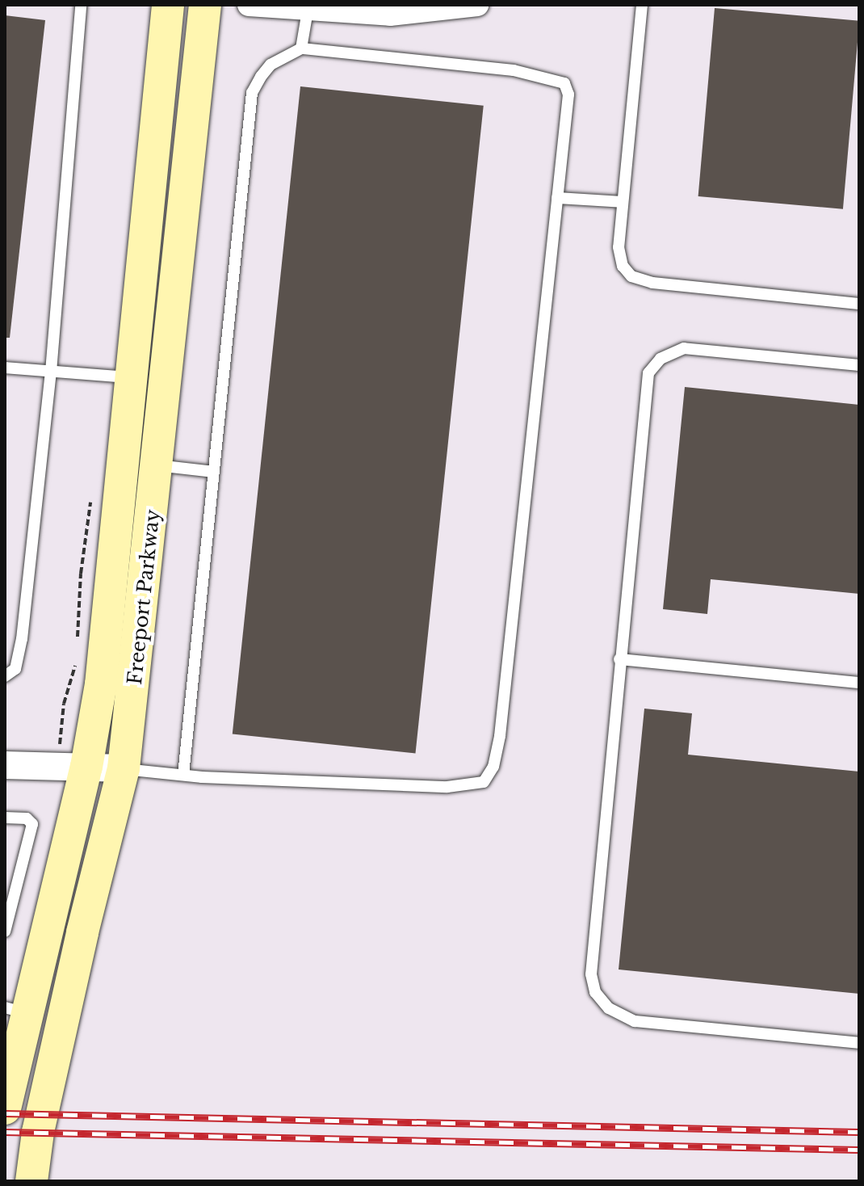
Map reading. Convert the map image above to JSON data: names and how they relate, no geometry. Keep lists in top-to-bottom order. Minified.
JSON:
{"streets":{"main road":["Freeport Parkway"]}}
